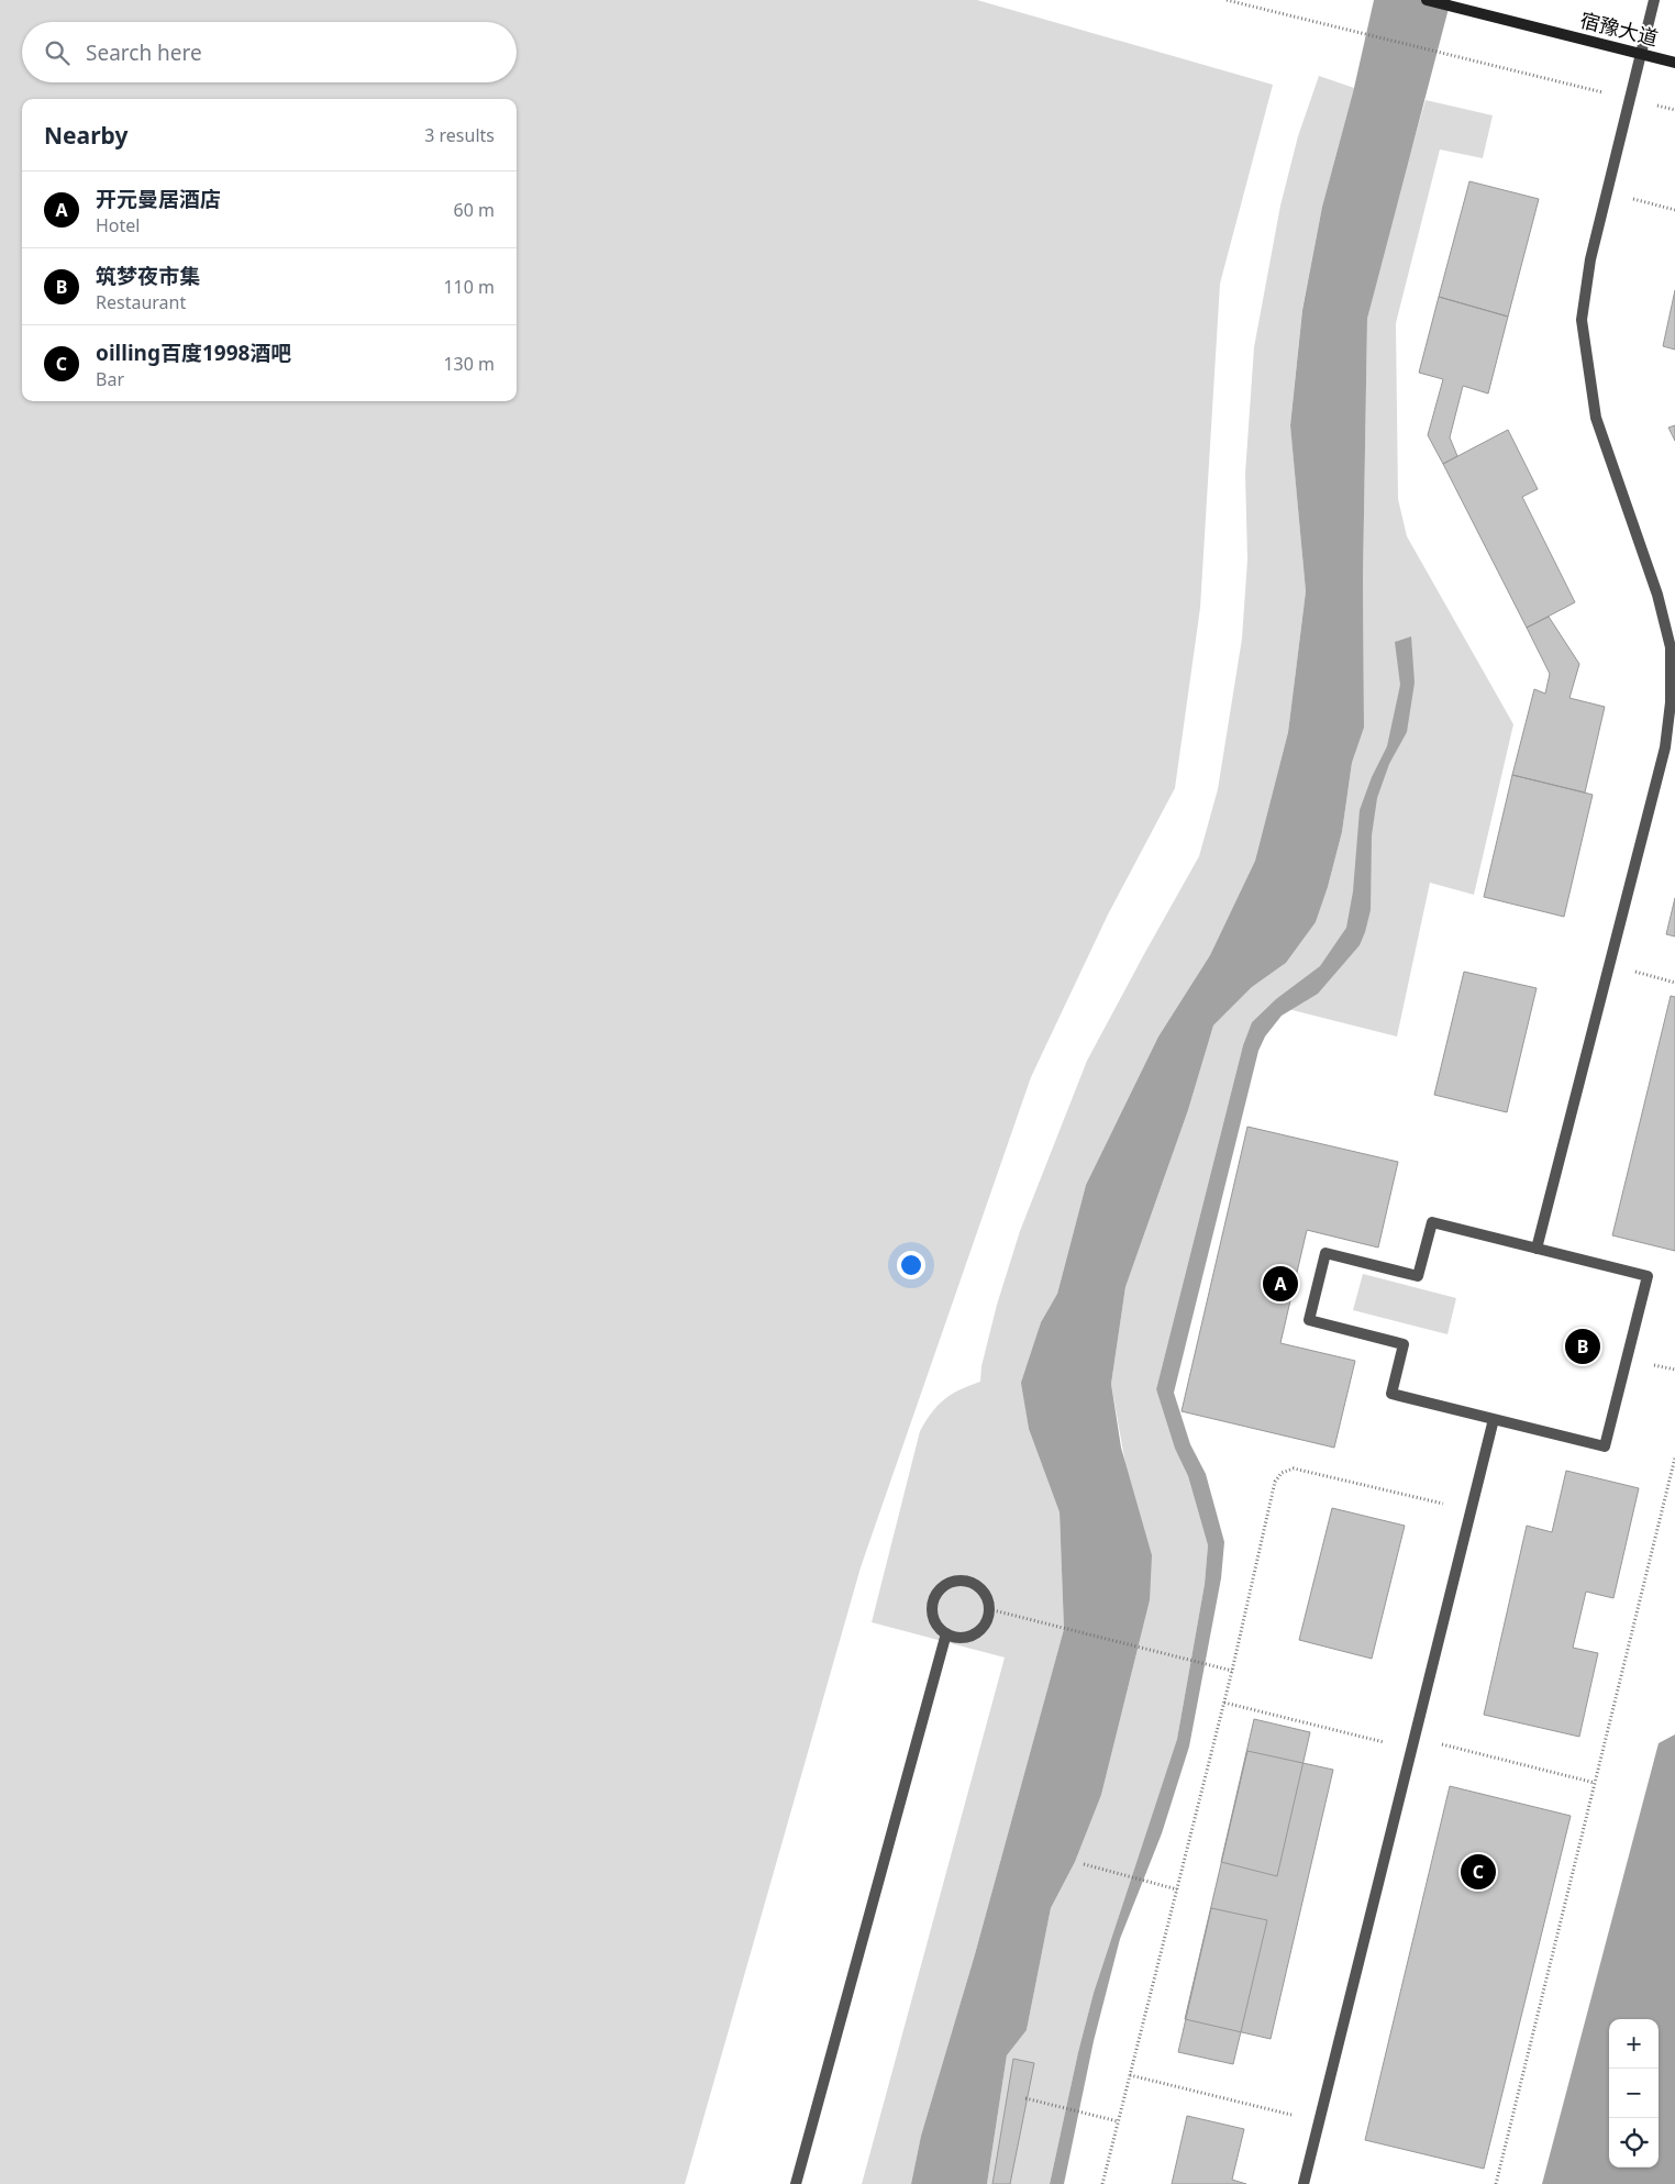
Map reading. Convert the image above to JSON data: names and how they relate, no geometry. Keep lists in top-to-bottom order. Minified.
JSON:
{"streets":{"street":["宿豫大道"]},"page":{"search":"Search here","heading":["Nearby","3 results"],"list":[{"mark":"A","name":"开元曼居酒店","note":"Hotel","value":"60 m"},{"mark":"B","name":"筑梦夜市集","note":"Restaurant","value":"110 m"},{"mark":"C","name":"oilling百度1998酒吧","note":"Bar","value":"130 m"}],"pins":["A","B","C"],"map_buttons":["+","−"]}}
